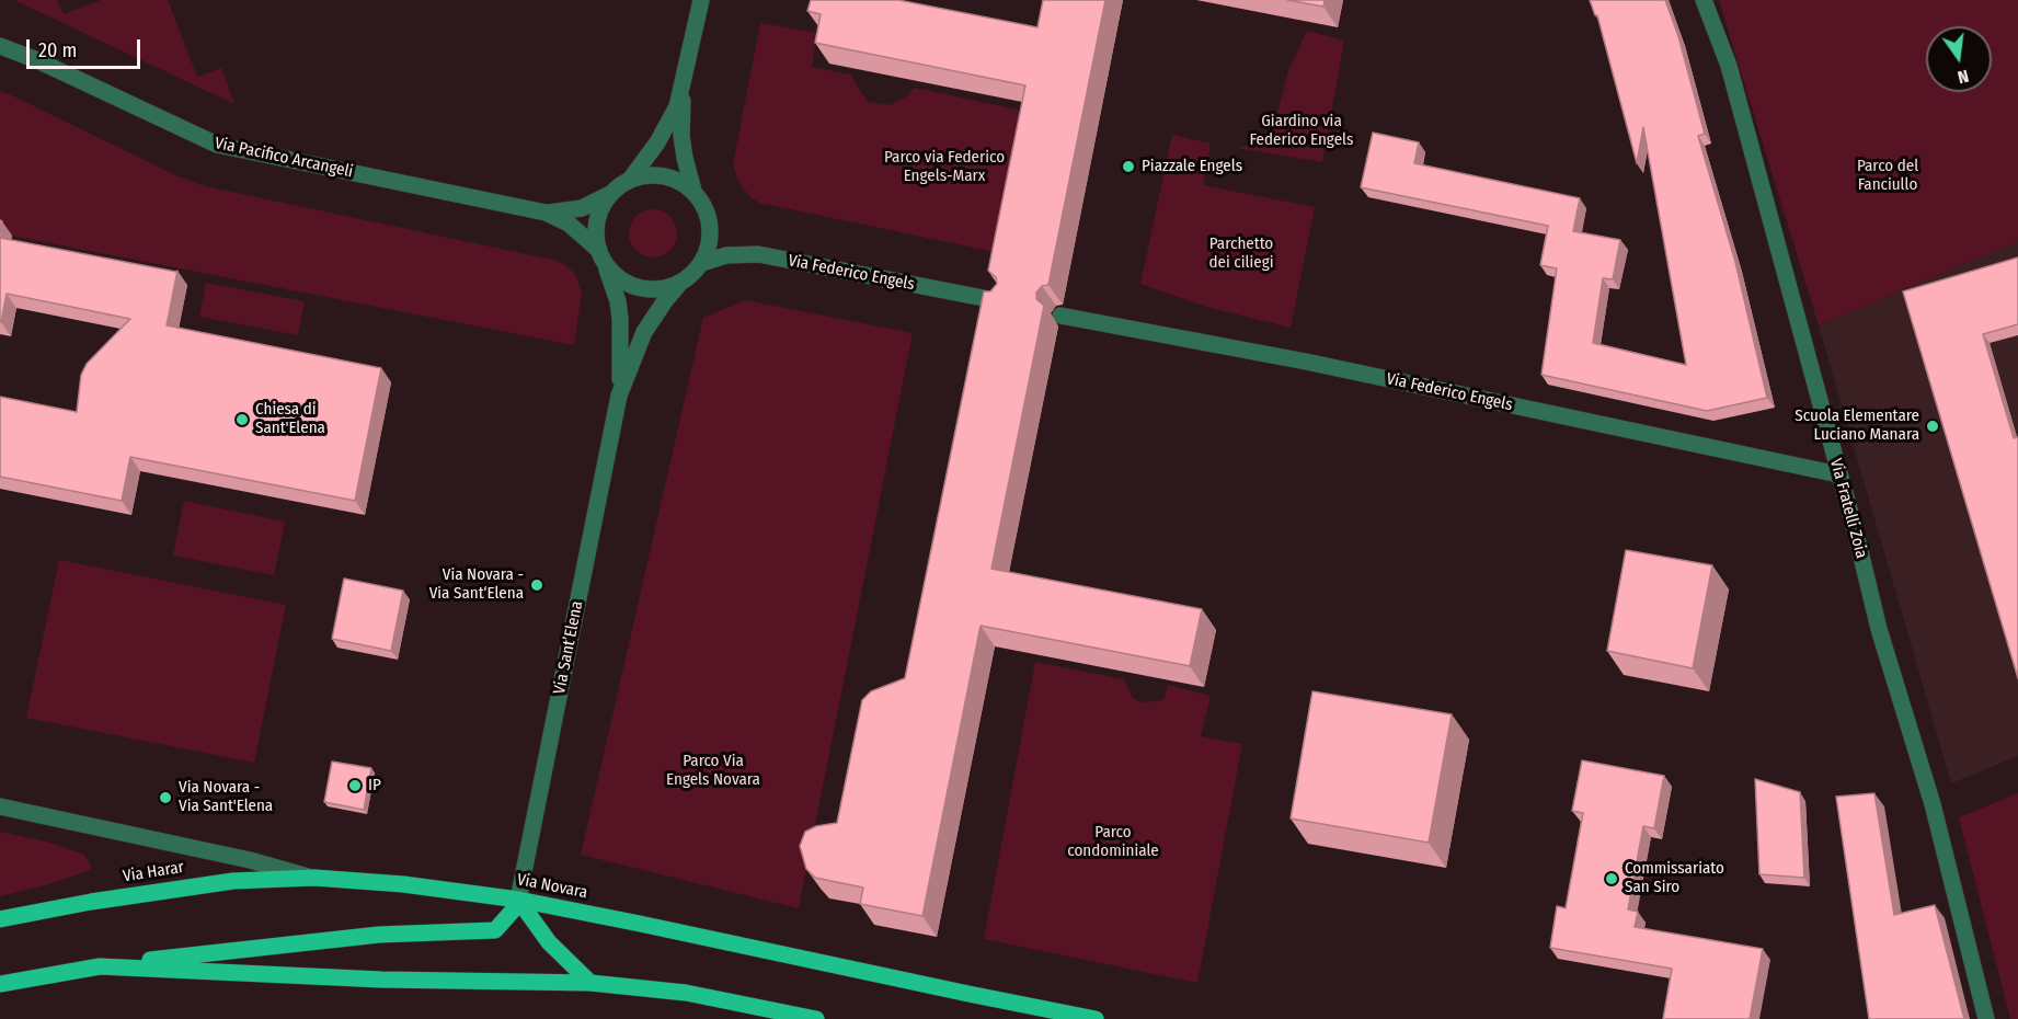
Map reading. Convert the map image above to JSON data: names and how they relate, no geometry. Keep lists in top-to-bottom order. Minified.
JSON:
{"streets":{"main road":["Via Harar","Via Novara"],"street":["Via Pacifico Arcangeli","Via Federico Engels","Via Fratelli Zoia","Via Sant’Elena"]},"crossings":[["Via Pacifico Arcangeli","Via Federico Engels"],["Via Pacifico Arcangeli","Via Sant’Elena"],["Via Federico Engels","Via Fratelli Zoia"],["Via Federico Engels","Via Sant’Elena"],["Via Sant’Elena","Via Novara"],["Via Harar","Via Novara"]],"parks":["Giardino via Federico Engels","Parco via Federico Engels-Marx","Parco del Fanciullo","Parchetto dei ciliegi","Parco Via Engels Novara","Parco condominiale"],"places":["Piazzale Engels","Chiesa di Sant'Elena","Scuola Elementare Luciano Manara","Via Novara - Via Sant‘Elena","IP","Via Novara - Via Sant'Elena","Commissariato San Siro"],"scale_bar":"20 m","north":"bottom"}
